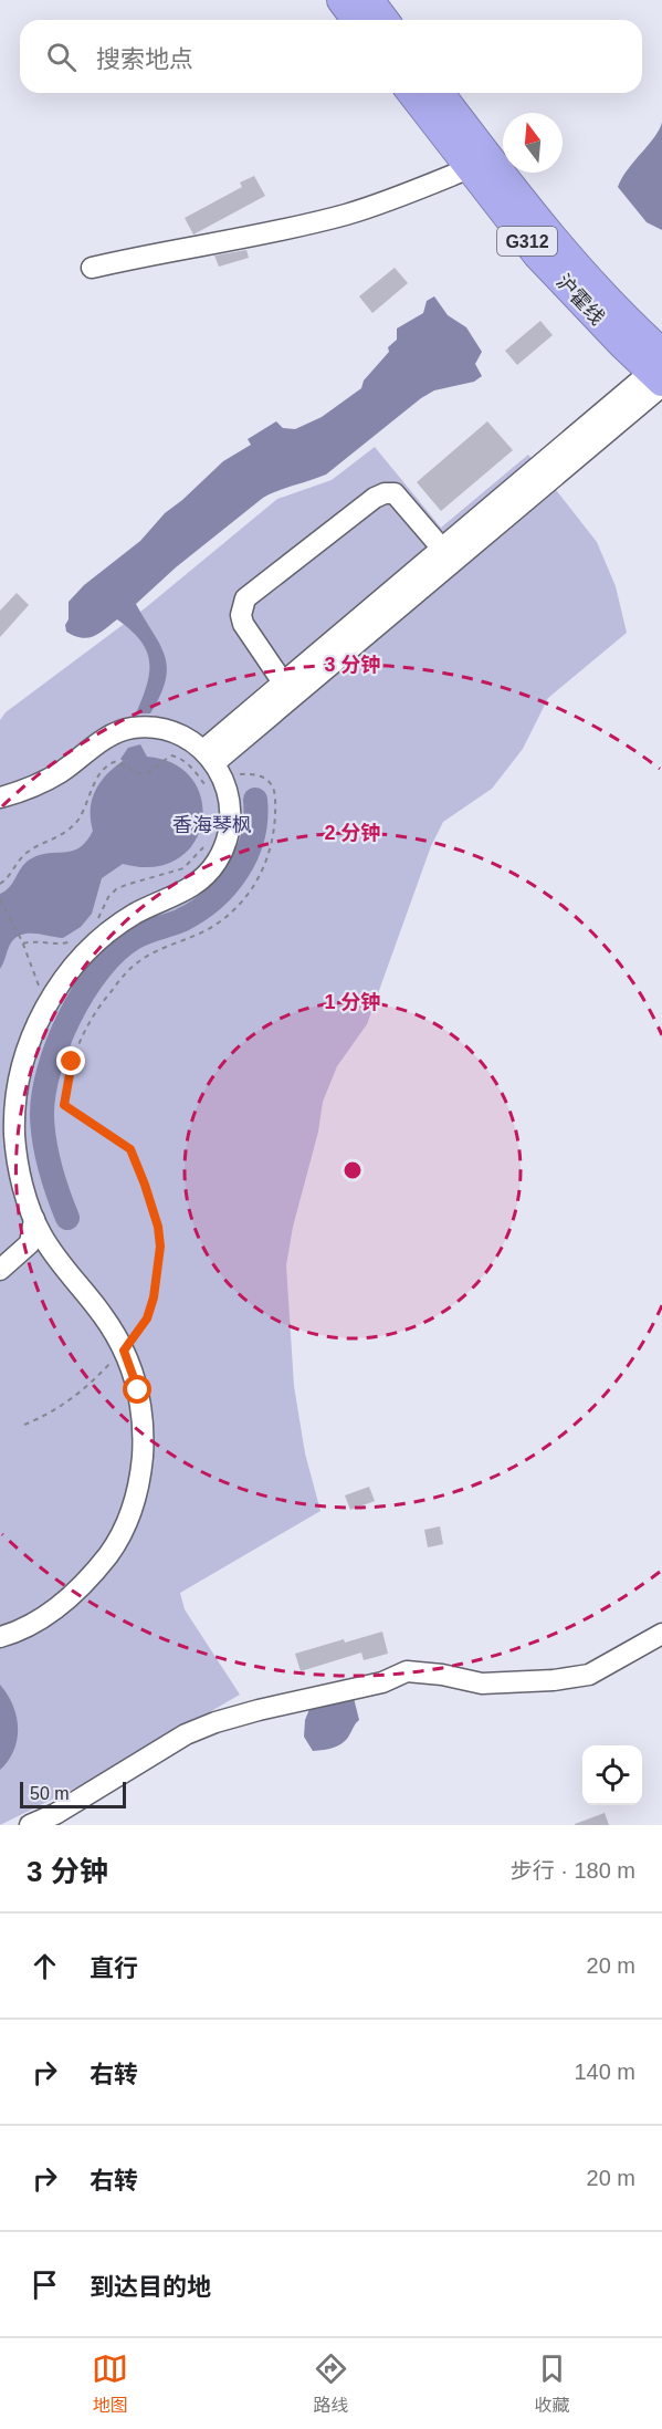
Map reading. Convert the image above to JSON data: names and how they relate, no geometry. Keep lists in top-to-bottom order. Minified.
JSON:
{"streets":{"highway":["G312","沪霍线"]},"parks":["香海琴枫"],"scale_bar":"50 m","north":"top","page":{"search":"搜索地点","scale":"50 m","heading":["3 分钟","步行 · 180 m"],"list":[["直行","20 m"],["右转","140 m"],["右转","20 m"],"到达目的地"],"nav":["地图","路线","收藏"]},"rings":["3 分钟","2 分钟","1 分钟"]}
